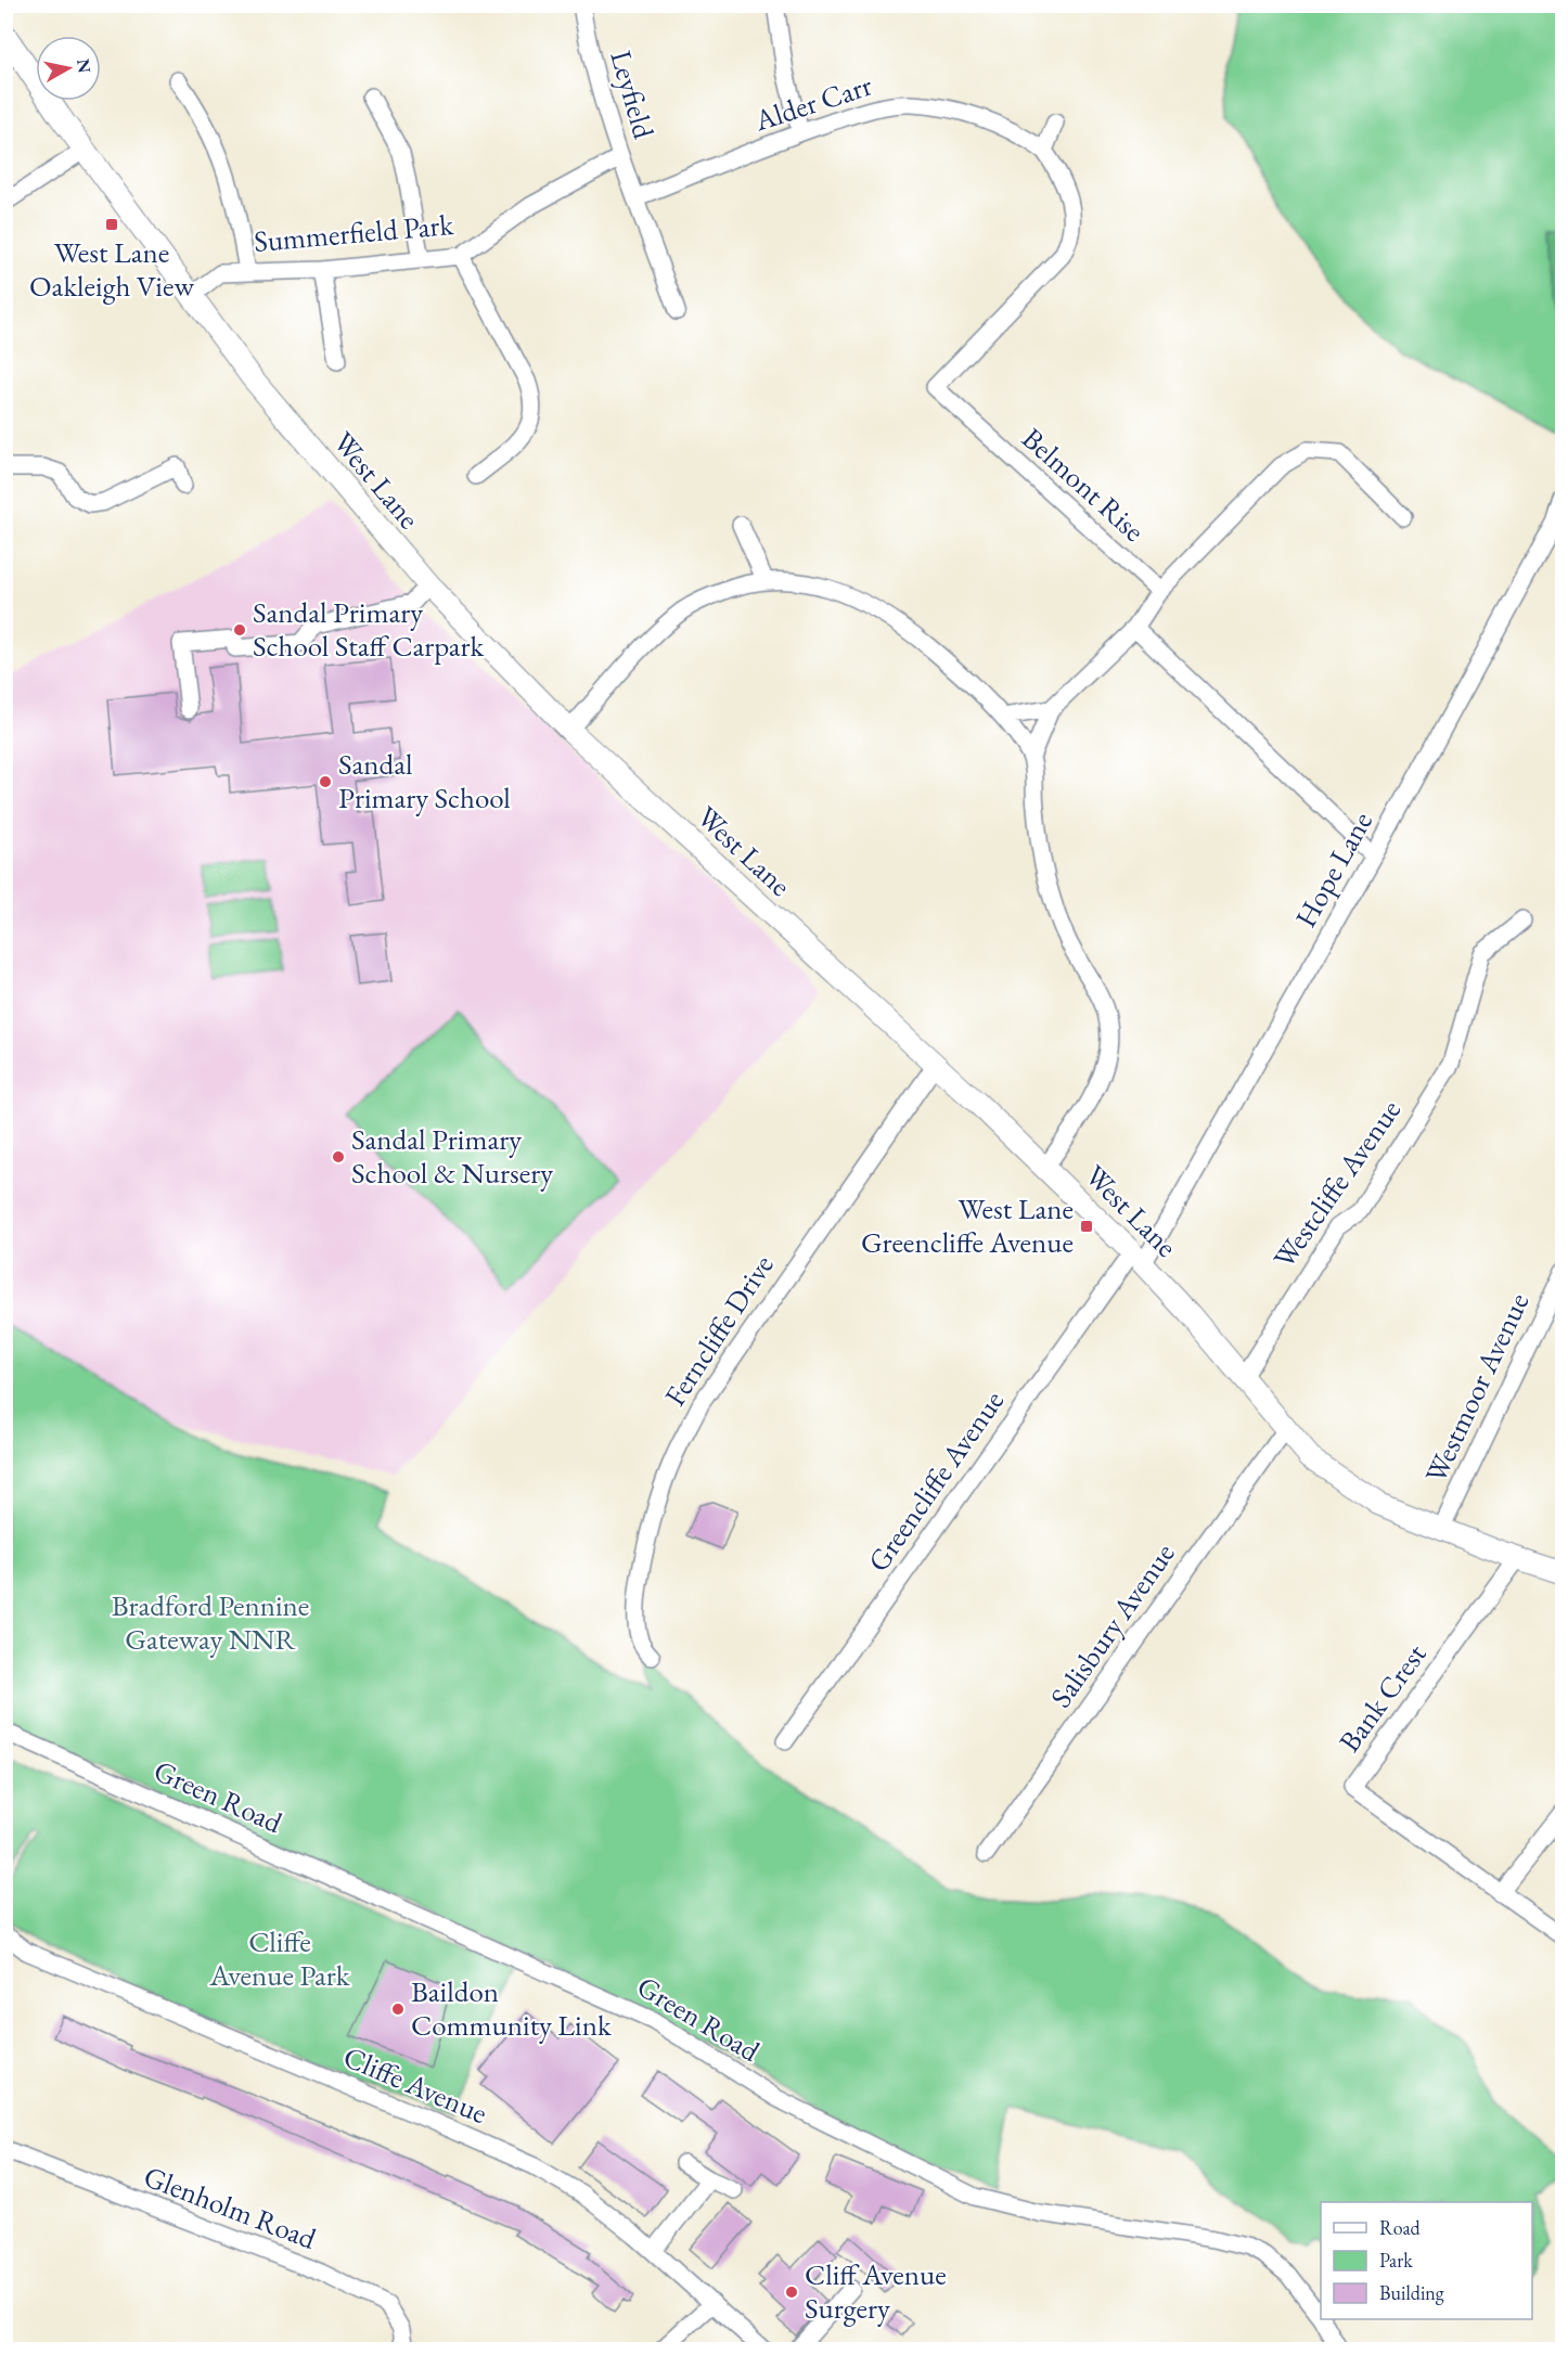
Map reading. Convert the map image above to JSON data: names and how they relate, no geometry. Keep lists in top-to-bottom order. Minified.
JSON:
{"streets":{"street":["Leyfield","Alder Carr","Summerfield Park","West Lane","Belmont Rise","Hope Lane","Westcliffe Avenue","Ferncliffe Drive","Westmoor Avenue","Greencliffe Avenue","Salisbury Avenue","Bank Crest","Green Road","Cliffe Avenue","Glenholm Road"]},"crossings":[["Leyfield","Alder Carr"],["Leyfield","Summerfield Park"],["Alder Carr","Belmont Rise"],["Summerfield Park","West Lane"],["West Lane","Hope Lane"],["West Lane","Westcliffe Avenue"],["West Lane","Ferncliffe Drive"],["West Lane","Westmoor Avenue"],["West Lane","Greencliffe Avenue"],["West Lane","Salisbury Avenue"],["West Lane","Bank Crest"],["Hope Lane","Greencliffe Avenue"]],"parks":["Bradford Pennine Gateway NNR","Cliffe Avenue Park"],"places":{"transit":["West Lane Oakleigh View","West Lane Greencliffe Avenue"],"other":["Sandal Primary School Staff Carpark","Sandal Primary School","Sandal Primary School & Nursery","Baildon Community Link","Cliff Avenue Surgery"]},"legend":["Road","Park","Building"],"north":"right"}
